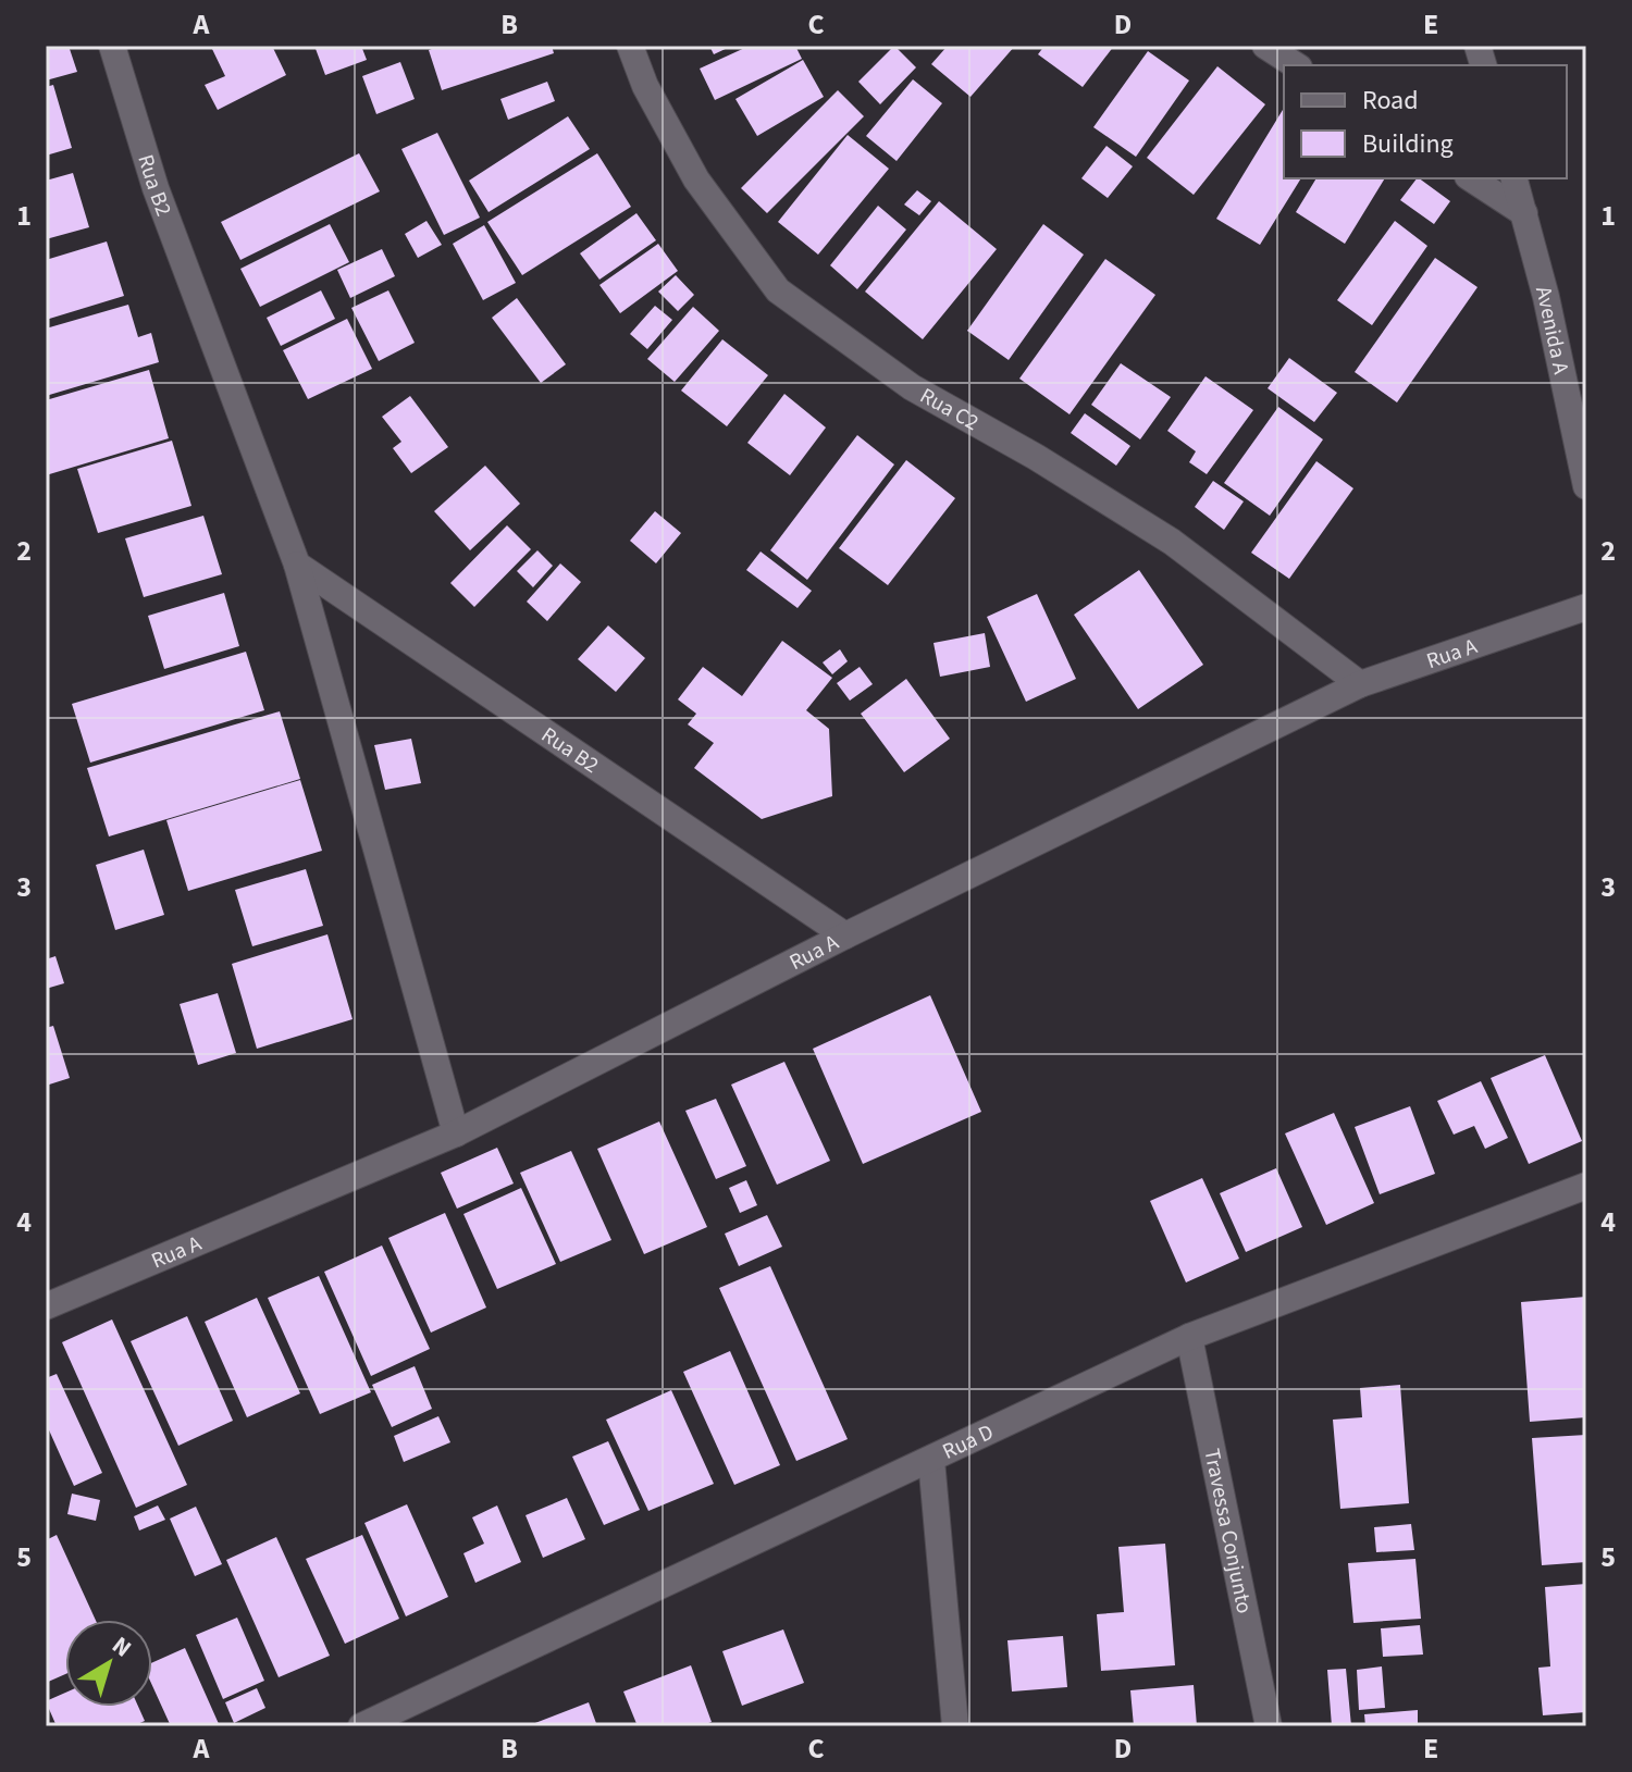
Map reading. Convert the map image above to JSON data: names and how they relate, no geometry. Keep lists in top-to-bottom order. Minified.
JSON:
{"streets":{"street":["Rua B2","Avenida A","Rua C2","Rua A","Rua D","Travessa Conjunto"]},"crossings":[["Rua B2","Rua A"],["Rua C2","Rua A"],["Rua D","Travessa Conjunto"]],"legend":["Road","Building"],"north":"top right","grid":{"columns":["A","B","C","D","E"],"rows":["1","2","3","4","5"]}}
